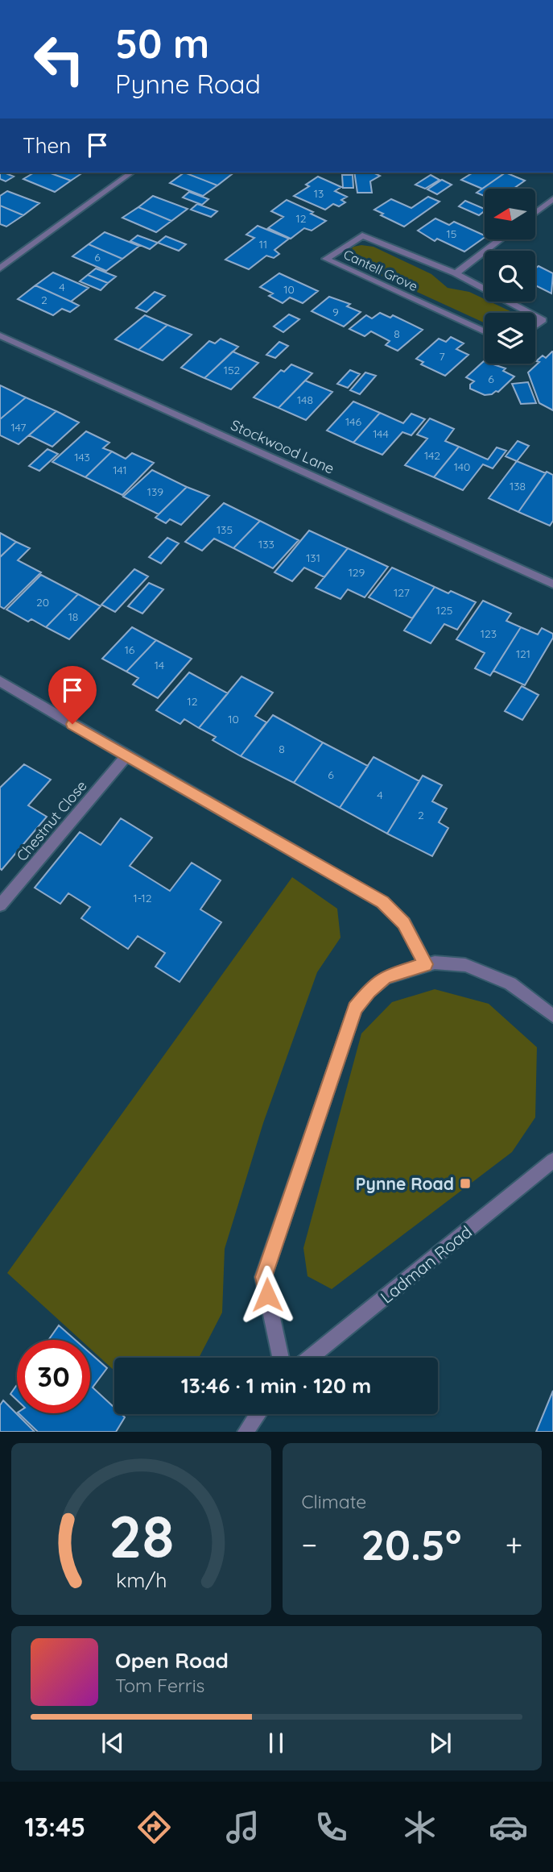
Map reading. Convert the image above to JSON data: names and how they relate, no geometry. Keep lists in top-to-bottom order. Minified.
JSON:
{"streets":{"street":["Cantell Grove","Stockwood Lane","Chestnut Close","Ladman Road"]},"places":{"transit":["Pynne Road"]},"house_numbers":["13","12","15","11","6","4","10","2","9","8","7","152","6","148","146","147","144","142","143","140","141","138","139","135","133","131","129","127","20","125","18","123","16","121","14","12","10","8","6","4","2","1-12"],"north":"left","page":{"turn":["50 m","Pynne Road"],"then":"Then","limit":"30","trip":"13:46 · 1 min · 120 m","tile":"Climate","heat":["−","20.5°","+"],"song":["Open Road","Tom Ferris"],"tabs":"13:45","gauge":["28","km/h"]}}
